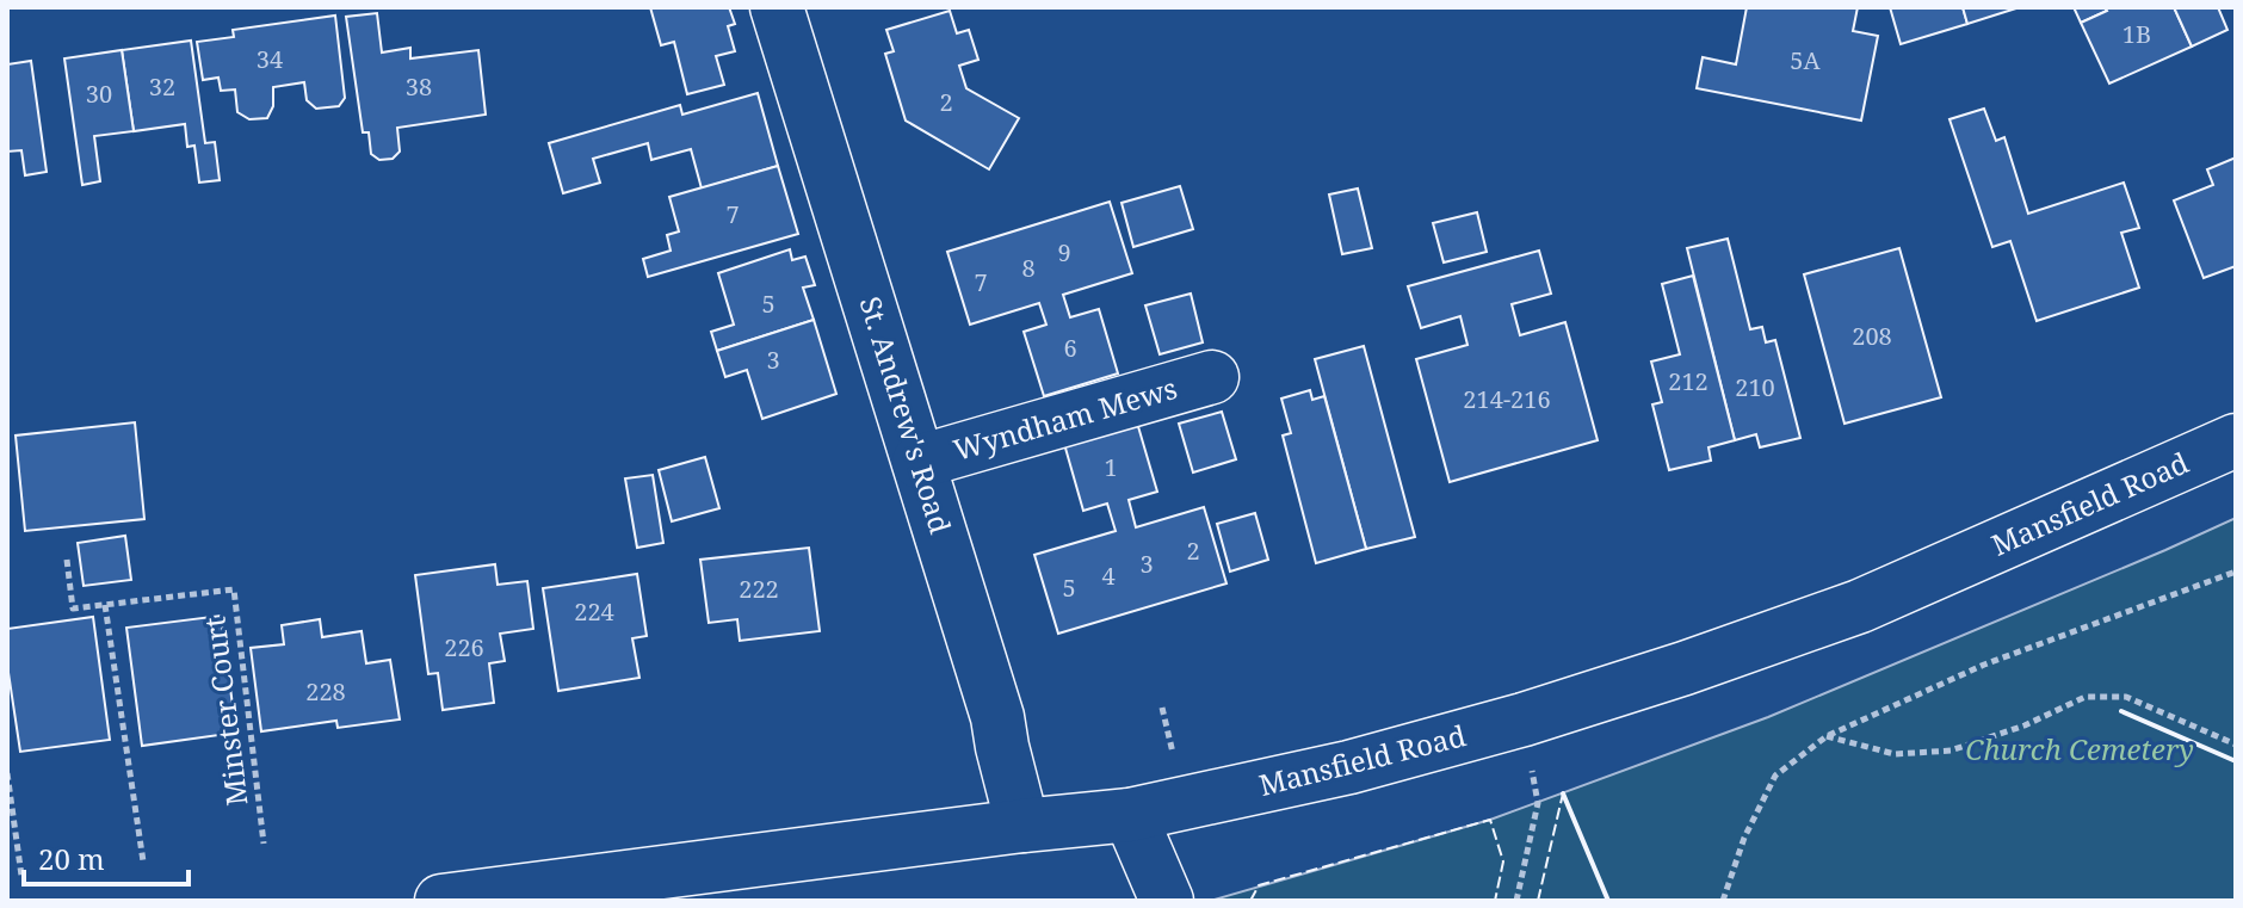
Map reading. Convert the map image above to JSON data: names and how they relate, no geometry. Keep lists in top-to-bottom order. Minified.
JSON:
{"streets":{"main road":["St. Andrew's Road","Wyndham Mews","Mansfield Road"],"path":["Minster Court"]},"crossings":[["St. Andrew's Road","Wyndham Mews"],["St. Andrew's Road","Mansfield Road"]],"parks":["Church Cemetery"],"house_numbers":["1B","34","5A","32","38","30","2","7","9","8","7","5","208","6","3","212","210","214-216","1","2","3","4","5","222","224","226","228"],"scale_bar":"20 m"}
